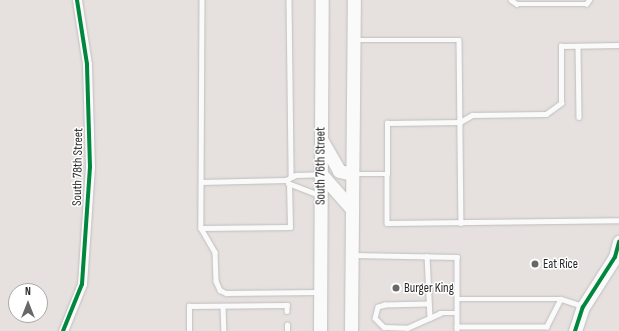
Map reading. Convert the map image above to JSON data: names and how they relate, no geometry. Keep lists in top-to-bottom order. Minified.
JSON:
{"streets":{"main road":["South 76th Street"],"street":["South 78th Street"]},"places":["Eat Rice","Burger King"],"north":"top"}
